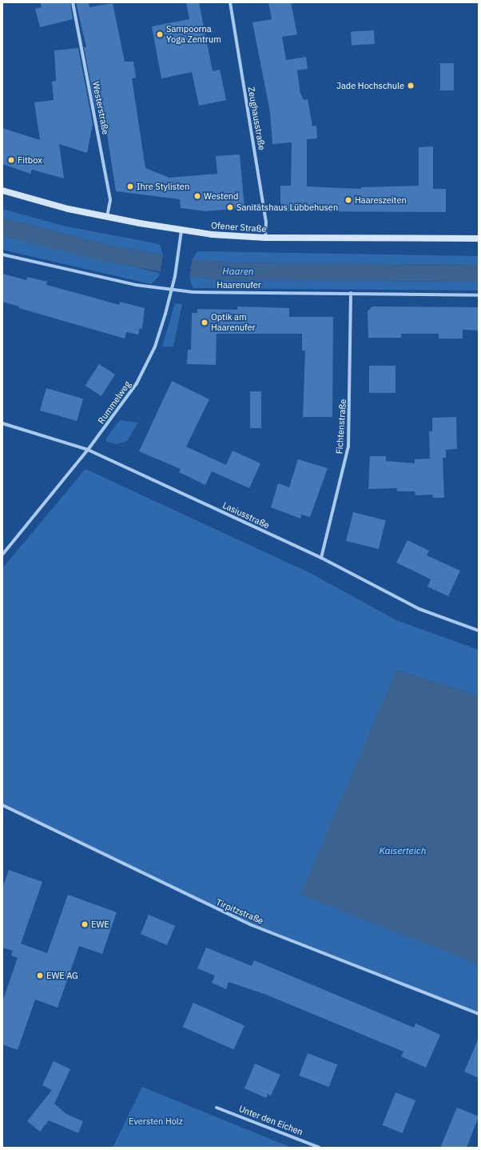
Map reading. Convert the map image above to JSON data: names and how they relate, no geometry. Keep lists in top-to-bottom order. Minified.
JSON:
{"streets":{"main road":["Ofener Straße"],"street":["Westerstraße","Zeughausstraße","Haarenufer","Rummelweg","Fichtenstraße","Lasiusstraße","Tirpitzstraße","Unter den Eichen"]},"crossings":[["Westerstraße","Ofener Straße"],["Zeughausstraße","Ofener Straße"],["Ofener Straße","Rummelweg"],["Haarenufer","Rummelweg"],["Haarenufer","Fichtenstraße"],["Rummelweg","Lasiusstraße"],["Fichtenstraße","Lasiusstraße"]],"water":["Haaren","Kaiserteich"],"parks":["Eversten Holz"],"places":["Sampoorna Yoga Zentrum","Jade Hochschule","Fitbox","Ihre Stylisten","Westend","Haareszeiten","Sanitätshaus Lübbehusen","Optik am Haarenufer","EWE","EWE AG"]}
